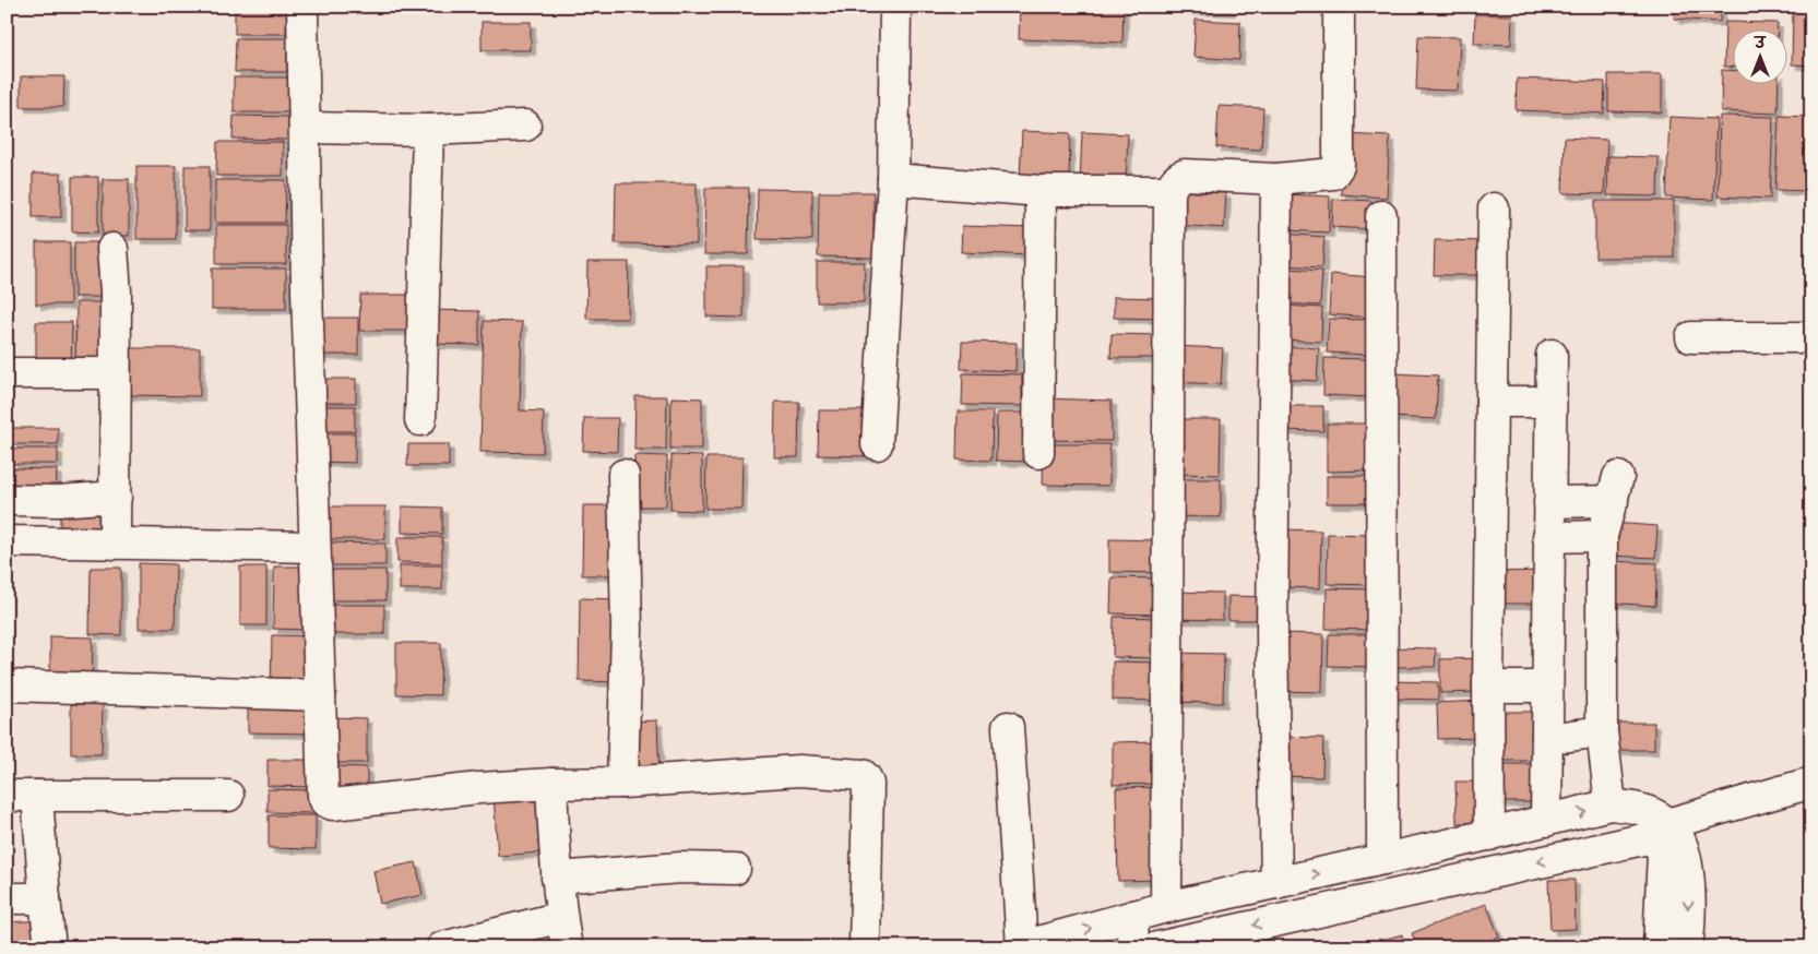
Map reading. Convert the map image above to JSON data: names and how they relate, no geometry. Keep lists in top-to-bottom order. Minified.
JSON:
{"north":"top"}
